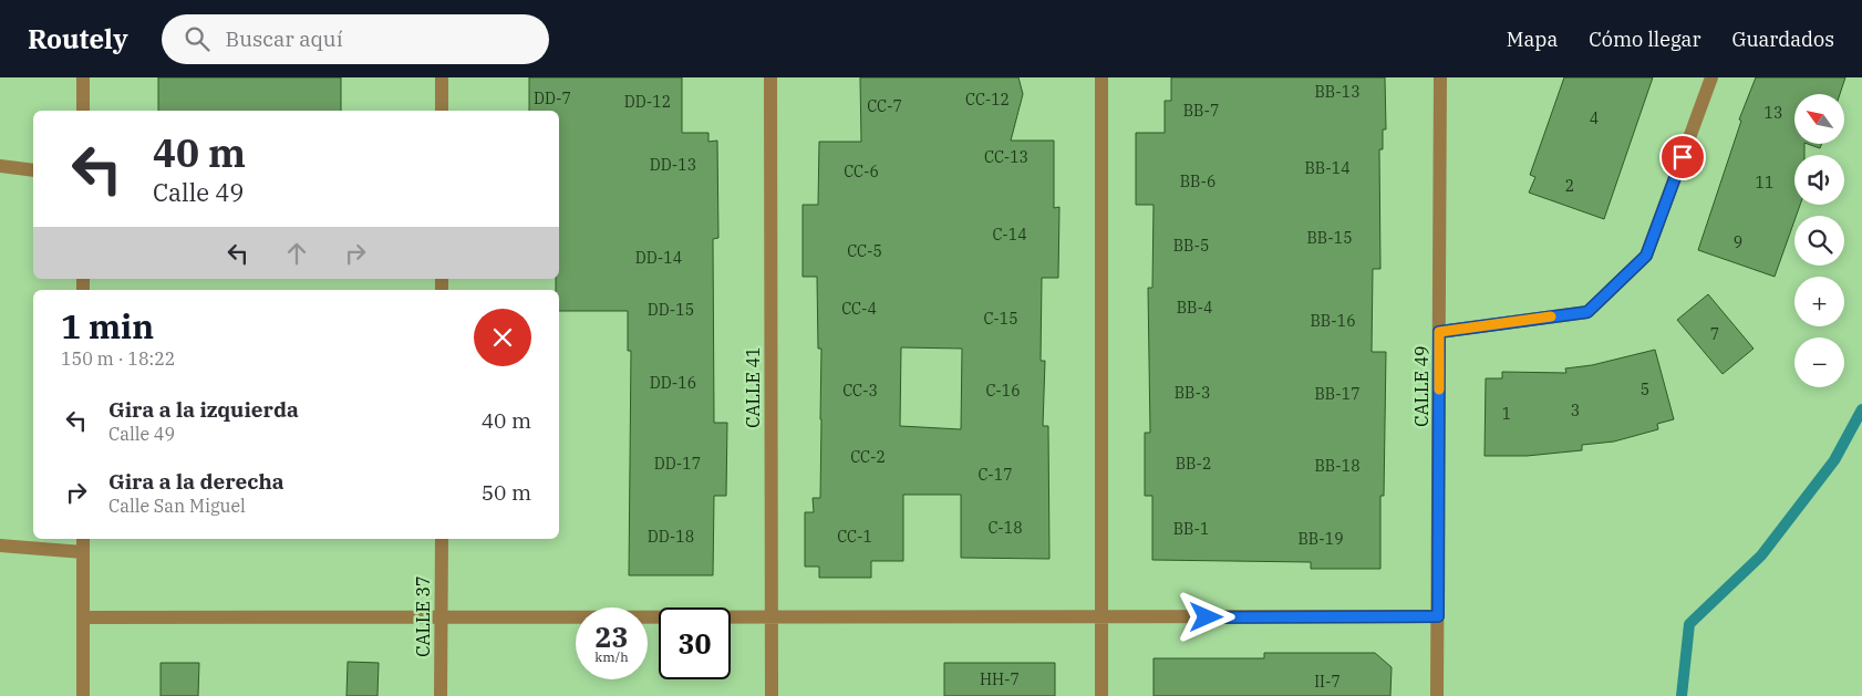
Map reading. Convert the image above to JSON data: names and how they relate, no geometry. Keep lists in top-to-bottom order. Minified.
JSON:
{"streets":{"street":["CALLE 49","CALLE 41","CALLE 37"]},"house_numbers":["BB-13","DD-7","CC-12","DD-12","CC-7","BB-7","13","4","CC-13","DD-13","BB-14","CC-6","BB-6","11","2","C-14","BB-15","9","BB-5","CC-5","DD-14","BB-4","CC-4","DD-15","C-15","BB-16","7","DD-16","5","CC-3","C-16","BB-3","BB-17","3","1","CC-2","DD-17","BB-2","BB-18","C-17","C-18","BB-1","DD-18","CC-1","BB-19","HH-7","II-7"],"north":"top left","page":{"header":"Routely","search":"Buscar aquí","nav":["Mapa","Cómo llegar","Guardados"],"map_buttons":["+","−"],"turn":["40 m","Calle 49"],"heading":["1 min","150 m · 18:22"],"list":[{"name":"Gira a la izquierda","note":"Calle 49","value":"40 m"},{"name":"Gira a la derecha","note":"Calle San Miguel","value":"50 m"}],"speed":"23 km/h","limit":"30"}}
